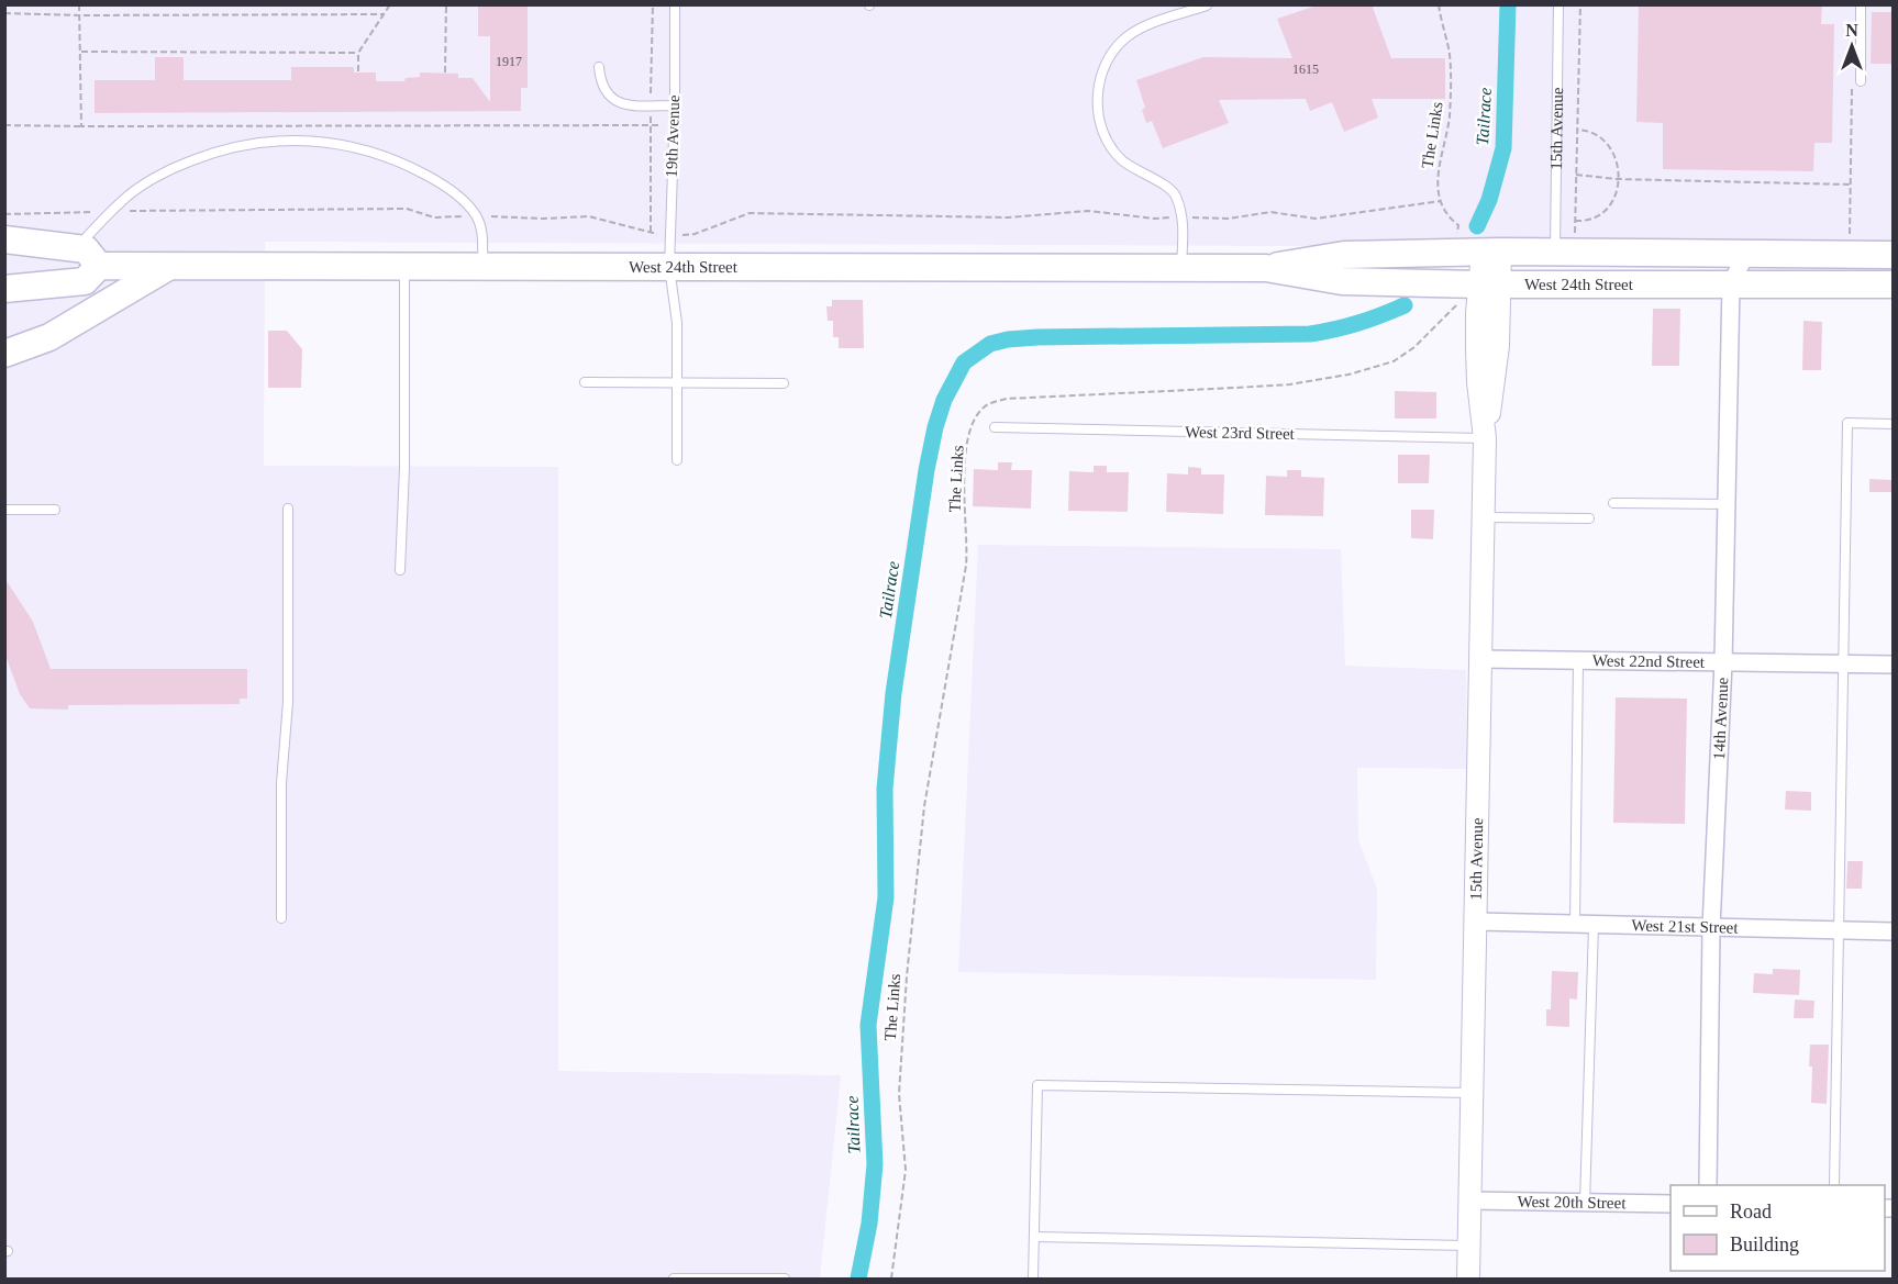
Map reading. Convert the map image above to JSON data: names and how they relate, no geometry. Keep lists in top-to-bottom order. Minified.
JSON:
{"streets":{"main road":["West 24th Street"],"street":["15th Avenue","West 22nd Street","14th Avenue","West 21st Street","West 20th Street"],"lane":["19th Avenue","West 23rd Street"],"path":["The Links"]},"crossings":[["15th Avenue","The Links"],["15th Avenue","West 24th Street"],["15th Avenue","West 23rd Street"],["15th Avenue","West 22nd Street"],["15th Avenue","West 21st Street"],["15th Avenue","West 20th Street"],["The Links","West 24th Street"],["19th Avenue","West 24th Street"],["West 24th Street","14th Avenue"],["West 22nd Street","14th Avenue"],["14th Avenue","West 21st Street"]],"water":["Tailrace"],"house_numbers":["1917","1615"],"legend":["Road","Building"],"north":"top"}
